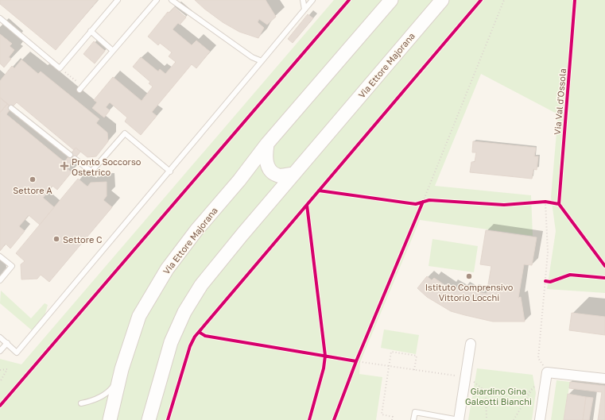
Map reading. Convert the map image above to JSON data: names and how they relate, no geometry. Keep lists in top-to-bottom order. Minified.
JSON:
{"streets":{"street":["Via Ettore Majorana"],"cycle path":["Via Val d'Ossola"]},"parks":["Giardino Gina Galeotti Bianchi"],"places":{"health":["Pronto Soccorso Ostetrico"],"other":["Settore A","Settore C","Istituto Comprensivo Vittorio Locchi"]}}
